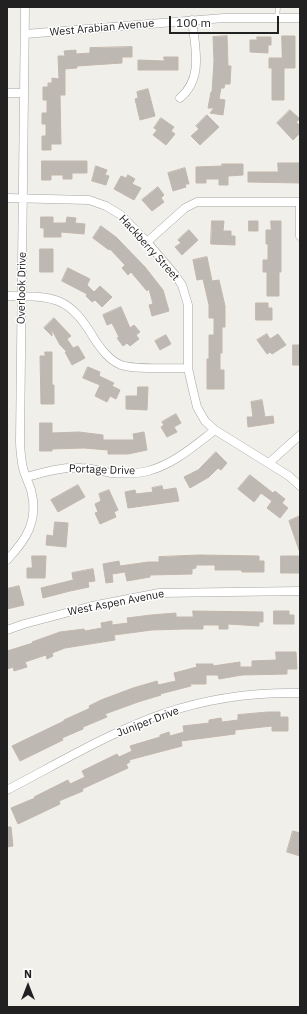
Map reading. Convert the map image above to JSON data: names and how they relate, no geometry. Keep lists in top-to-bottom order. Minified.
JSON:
{"streets":{"street":["West Arabian Avenue","Hackberry Street","Overlook Drive","Portage Drive","West Aspen Avenue","Juniper Drive"]},"crossings":[["West Arabian Avenue","Overlook Drive"],["Hackberry Street","Overlook Drive"],["Hackberry Street","Portage Drive"],["Overlook Drive","Portage Drive"]],"scale_bar":"100 m","north":"top"}
